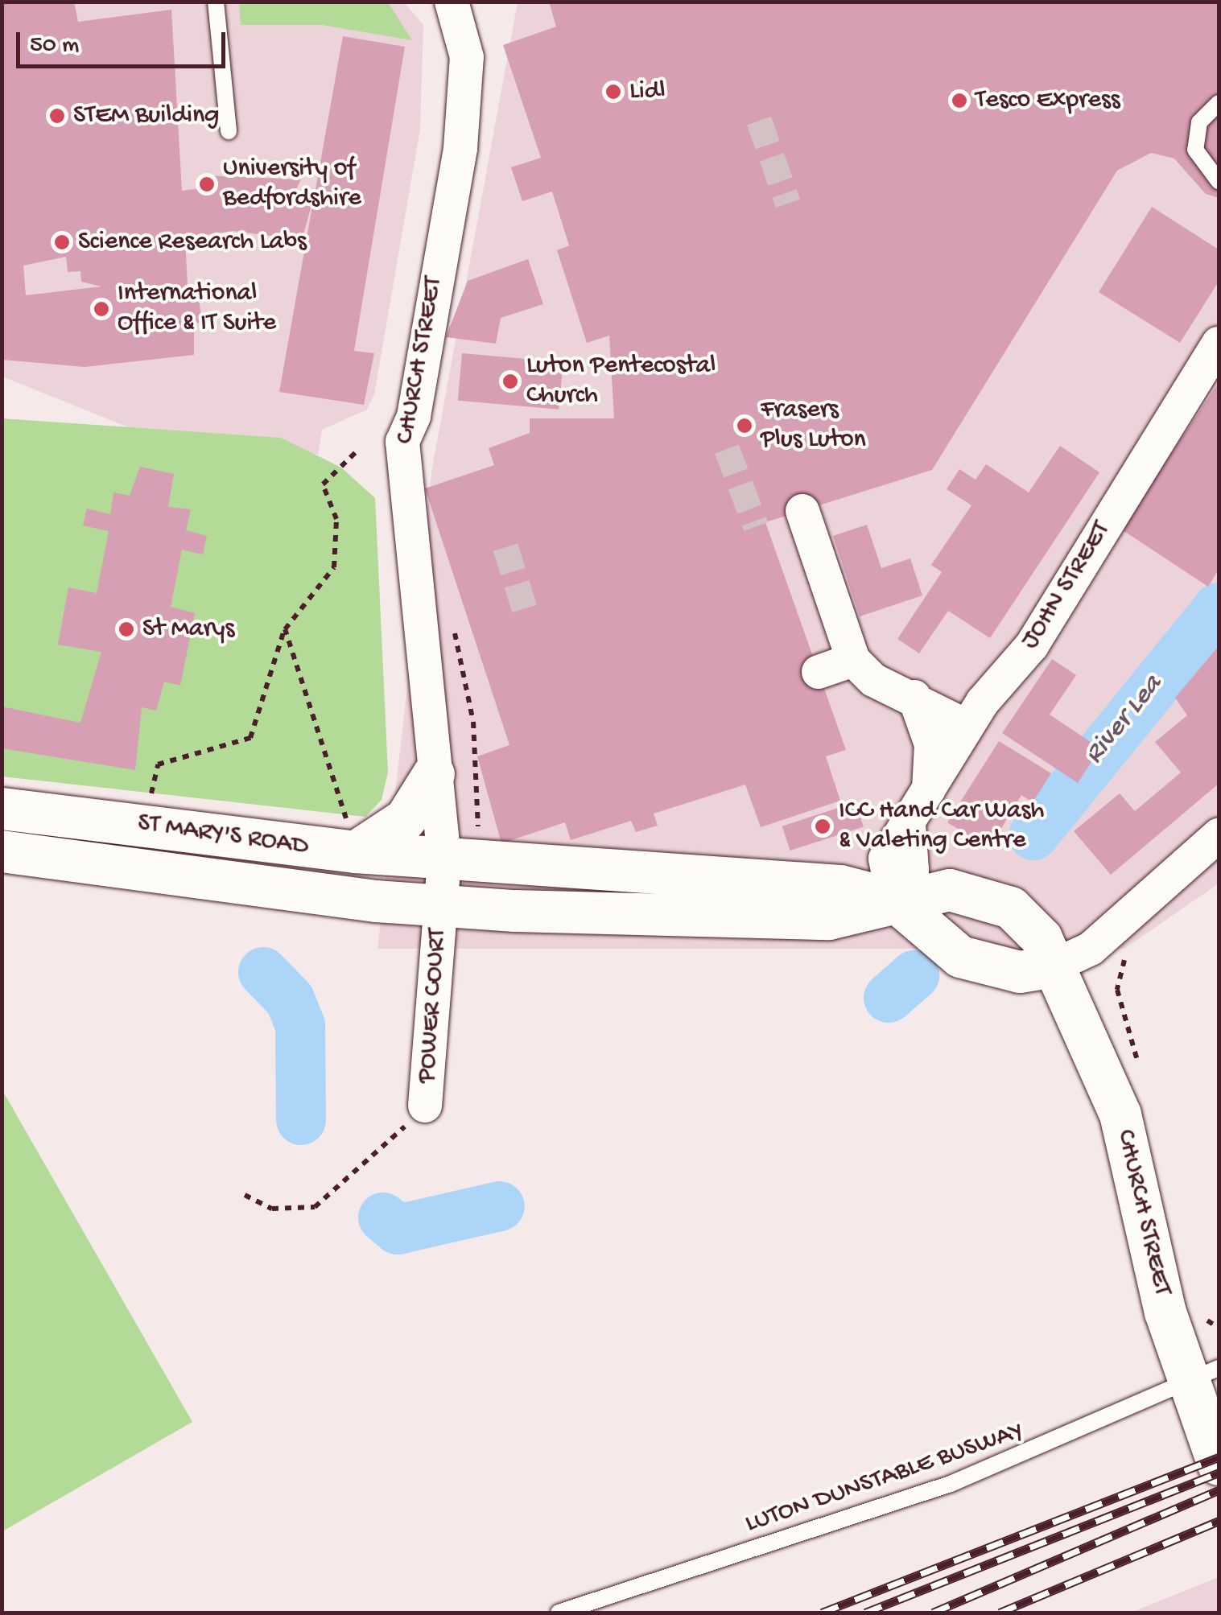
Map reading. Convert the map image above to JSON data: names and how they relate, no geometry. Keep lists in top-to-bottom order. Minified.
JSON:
{"streets":{"street":["CHURCH STREET","JOHN STREET","ST MARY'S ROAD","POWER COURT"],"lane":["LUTON DUNSTABLE BUSWAY"]},"crossings":[["CHURCH STREET","JOHN STREET"],["CHURCH STREET","ST MARY'S ROAD"],["CHURCH STREET","POWER COURT"],["CHURCH STREET","LUTON DUNSTABLE BUSWAY"],["ST MARY'S ROAD","POWER COURT"]],"water":["River Lea"],"places":["Lidl","Tesco Express","STEM Building","University of Bedfordshire","Science Research Labs","International Office & IT Suite","Luton Pentecostal Church","Frasers Plus Luton","St Marys","ICC Hand Car Wash & Valeting Centre"],"scale_bar":"50 m"}
